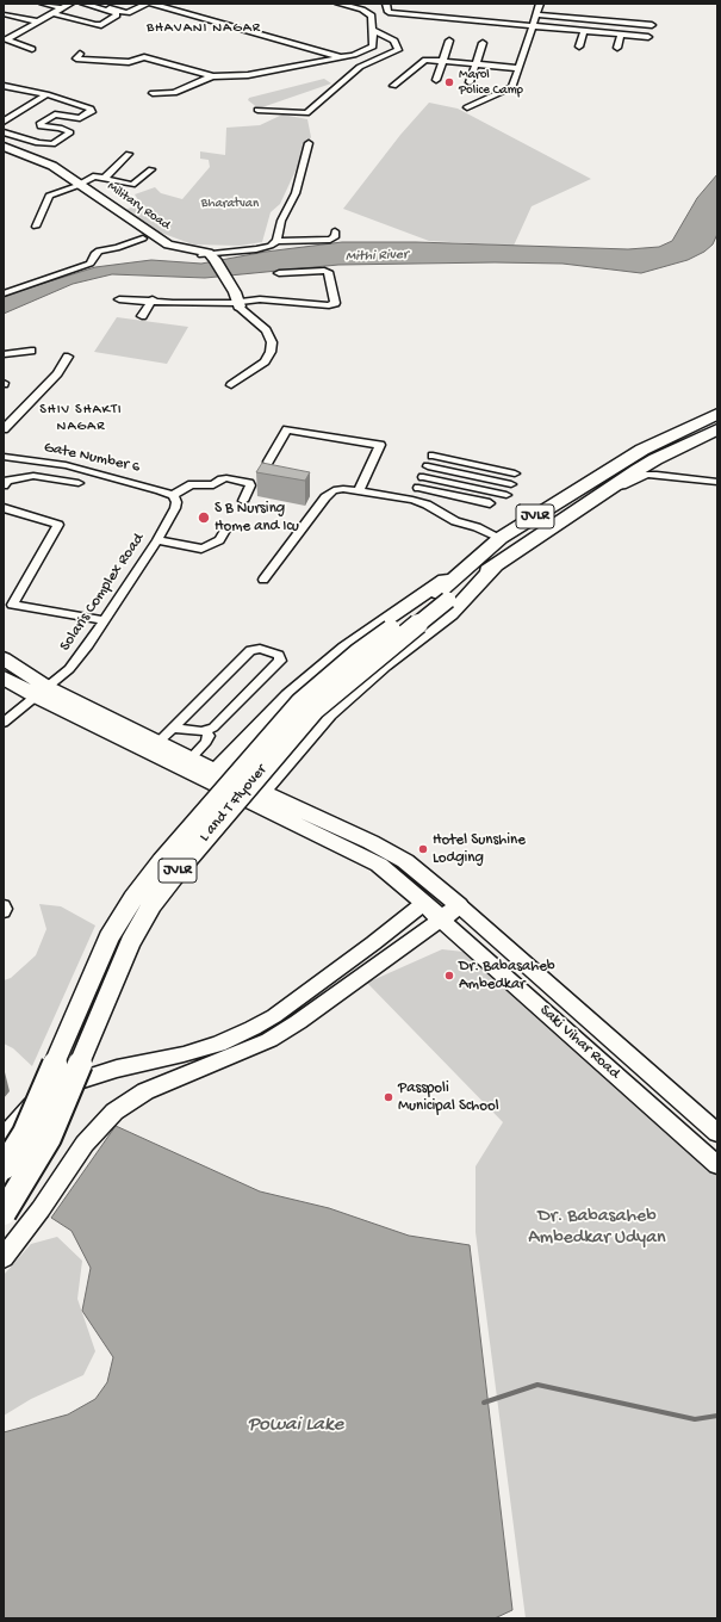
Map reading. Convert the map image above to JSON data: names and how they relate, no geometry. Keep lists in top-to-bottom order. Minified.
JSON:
{"streets":{"main road":["JVLR","L and T Flyover"],"street":["Military Road","Gate Number 6","Solaris Complex Road","Saki Vihar Road"]},"crossings":[["Gate Number 6","Solaris Complex Road"],["JVLR","L and T Flyover"]],"districts":["BHAVANI NAGAR","SHIV SHAKTI NAGAR"],"water":["Mithi River","Powai Lake"],"parks":["Bharatvan","Dr. Babasaheb Ambedkar Udyan"],"places":["Marol Police Camp","S B Nursing Home and Icu","Hotel Sunshine Lodging","Dr. Babasaheb Ambedkar","Passpoli Municipal School"]}
